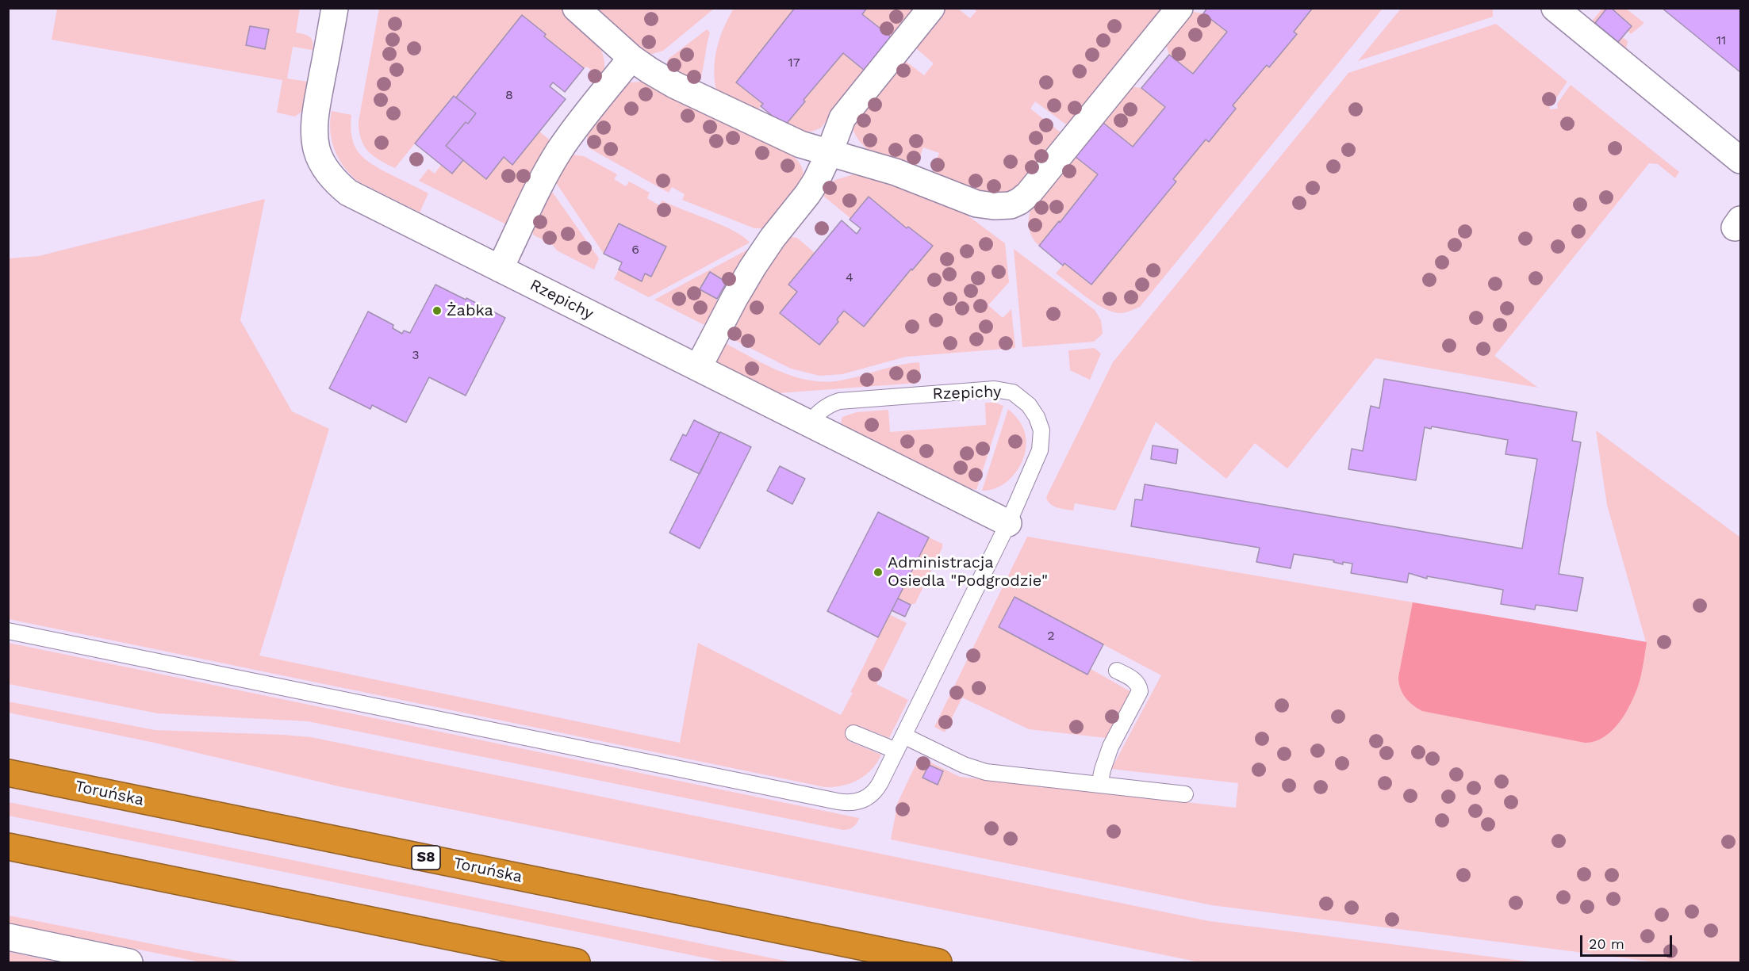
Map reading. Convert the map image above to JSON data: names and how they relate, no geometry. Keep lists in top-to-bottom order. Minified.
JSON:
{"streets":{"highway":["Toruńska","S8"],"street":["Rzepichy"]},"places":["Żabka","Administracja Osiedla \"Podgrodzie\""],"house_numbers":["11","17","8","6","4","3","2"],"scale_bar":"20 m"}
